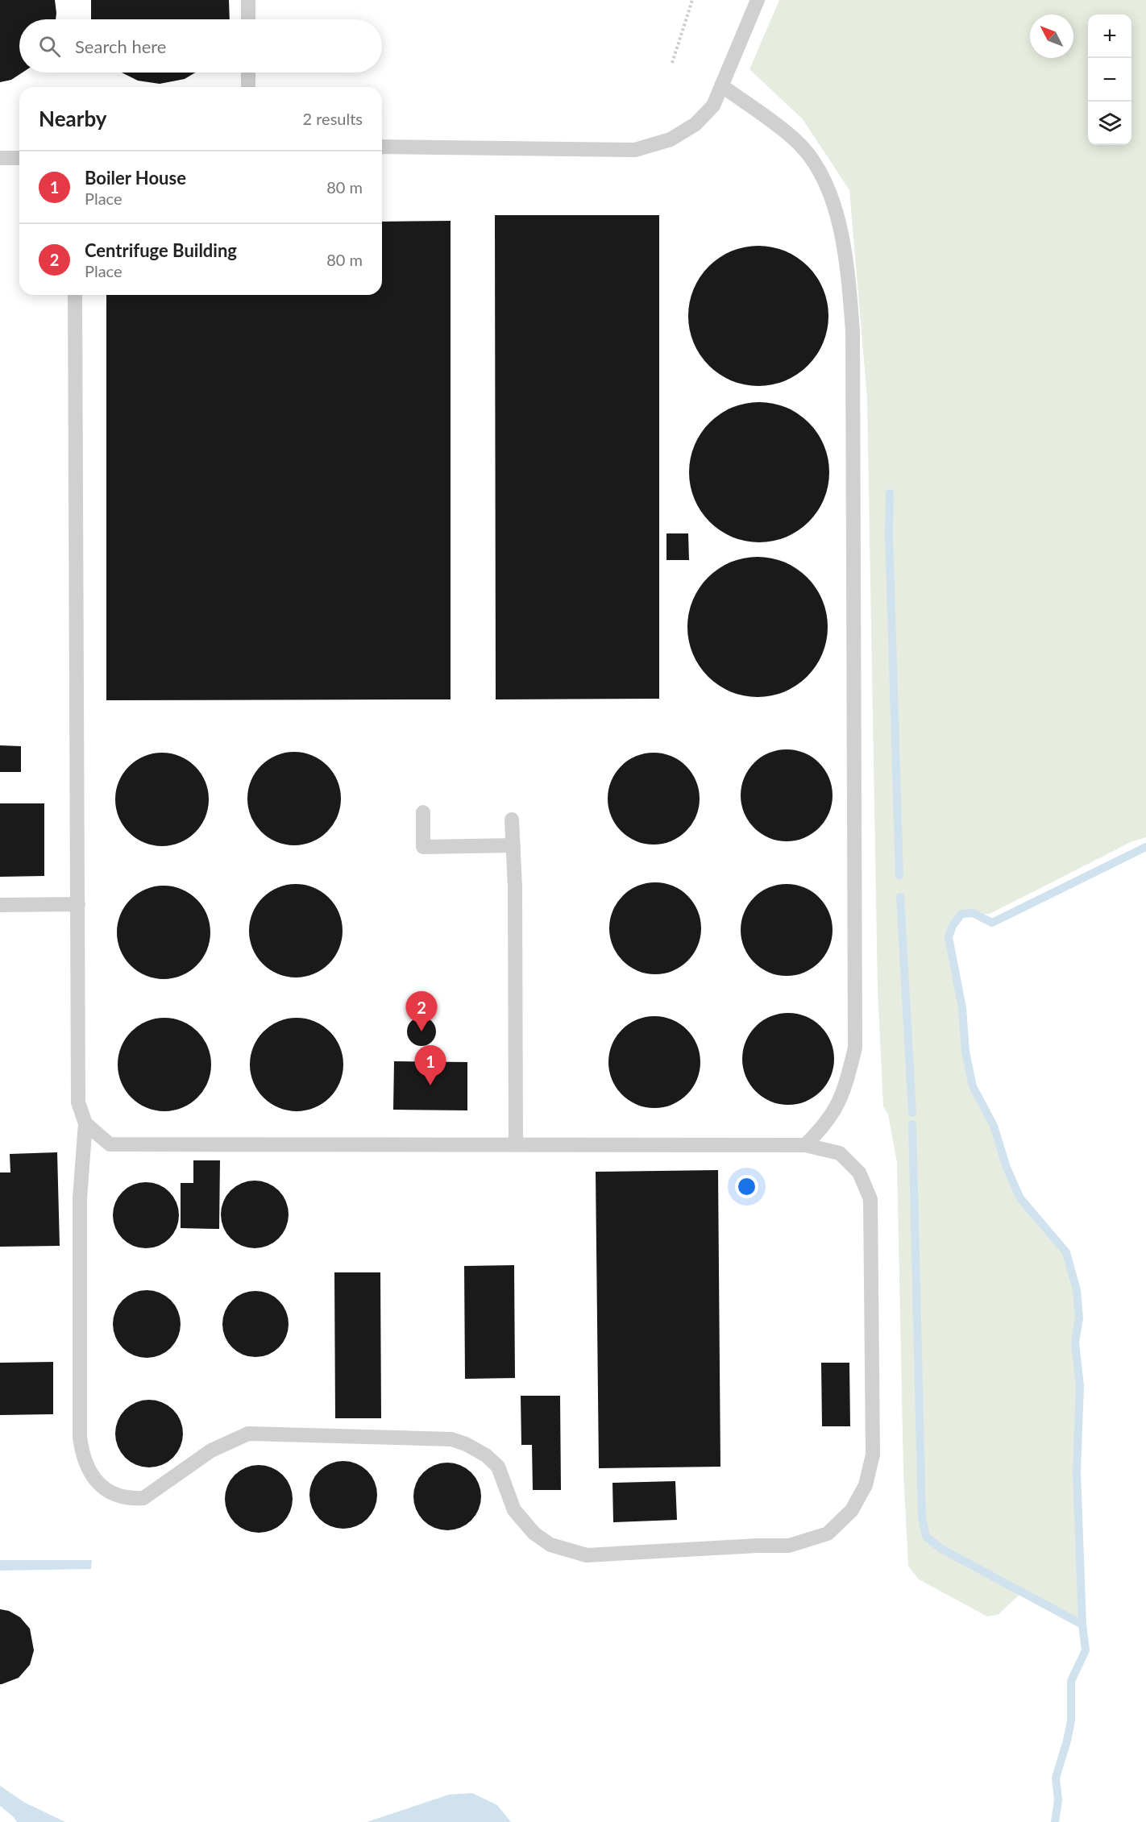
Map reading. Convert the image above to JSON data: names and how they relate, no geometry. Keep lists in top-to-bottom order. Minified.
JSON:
{"north":"top left","page":{"map_buttons":["+","−"],"search":"Search here","heading":["Nearby","2 results"],"list":[{"mark":"1","name":"Boiler House","note":"Place","value":"80 m"},{"mark":"2","name":"Centrifuge Building","note":"Place","value":"80 m"}],"pins":["2","1"]}}
